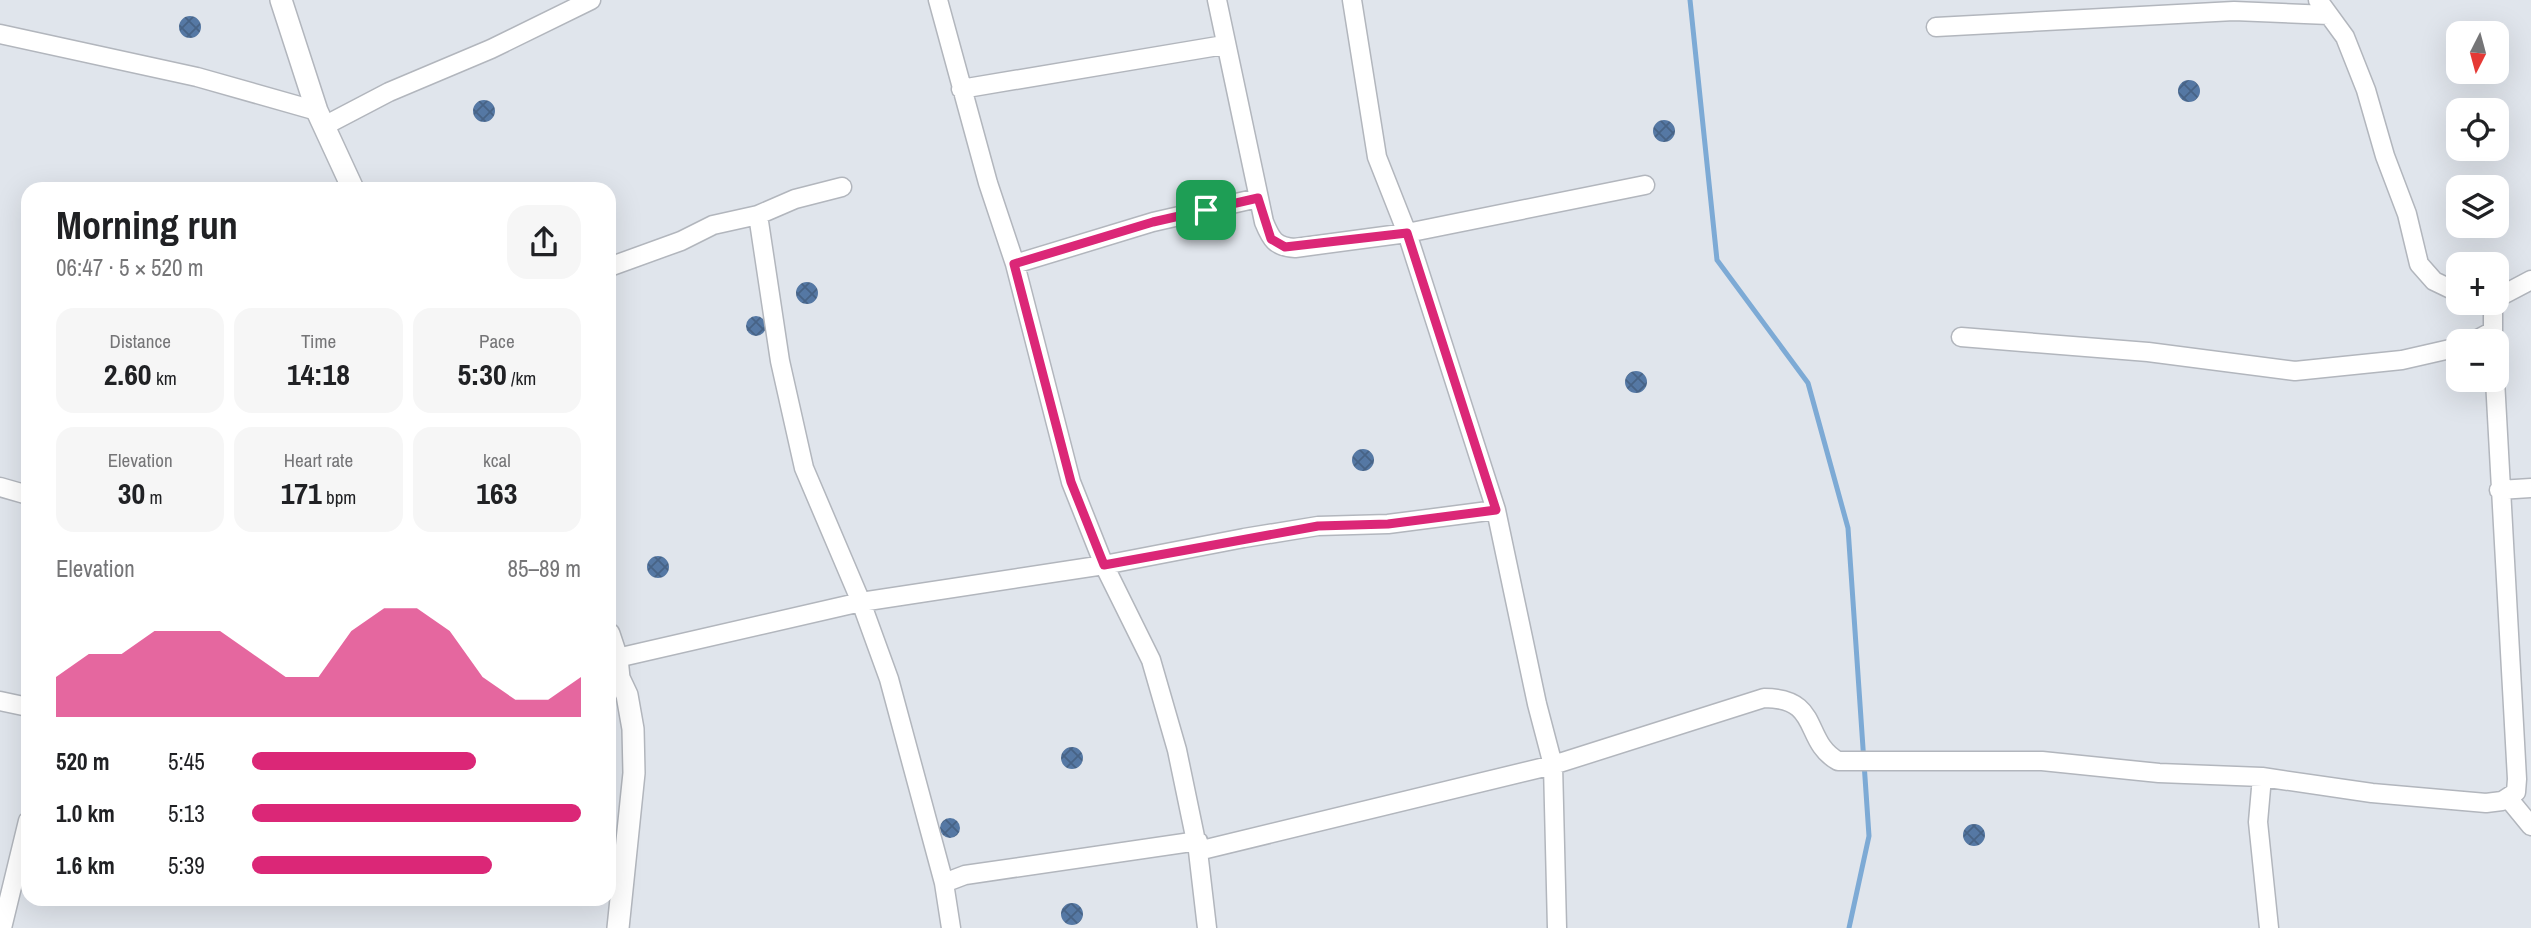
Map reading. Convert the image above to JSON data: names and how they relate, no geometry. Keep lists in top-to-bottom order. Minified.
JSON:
{"north":"bottom","page":{"map_buttons":["+","−"],"heading":["Morning run","06:47 · 5 × 520 m"],"stats":[["Distance","2.60 km"],["Time","14:18"],["Pace","5:30 /km"],["Elevation","30 m"],["Heart rate","171 bpm"],["kcal","163"]],"chart":["Elevation","85–89 m"],"list":[{"name":"520 m","note":"5:45"},{"name":"1.0 km","note":"5:13"},{"name":"1.6 km","note":"5:39"}]}}
